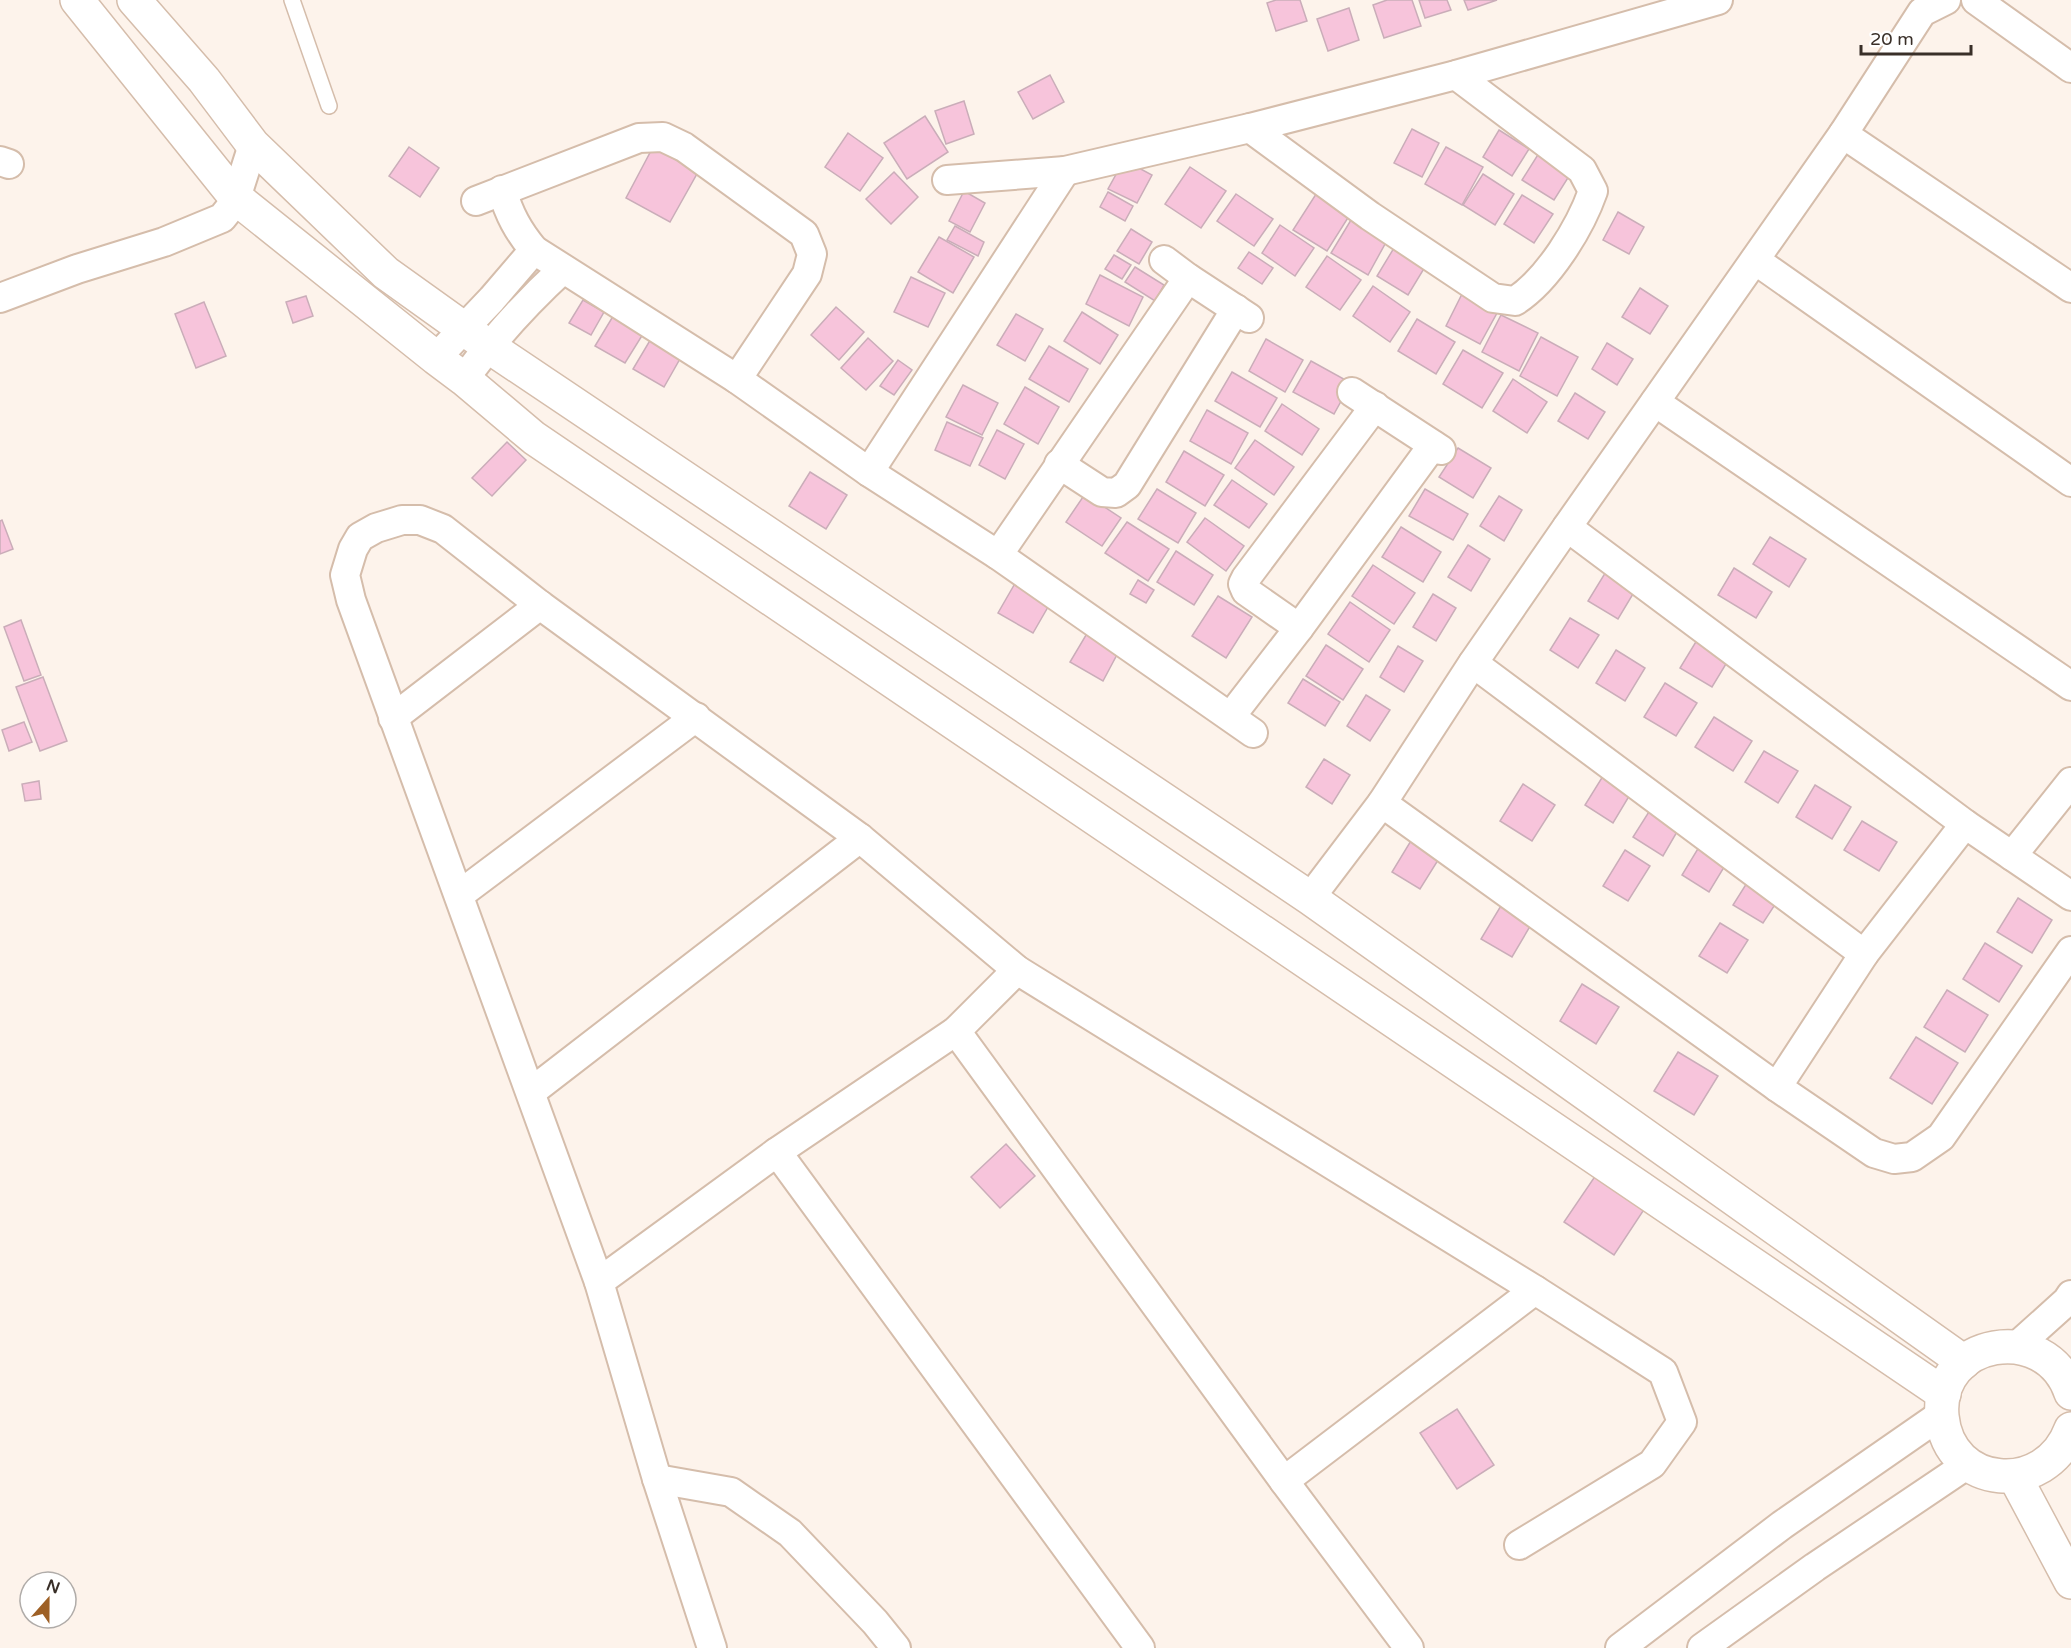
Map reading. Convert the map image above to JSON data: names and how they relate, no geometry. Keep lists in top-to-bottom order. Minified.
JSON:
{"scale_bar":"20 m","north":"top"}
